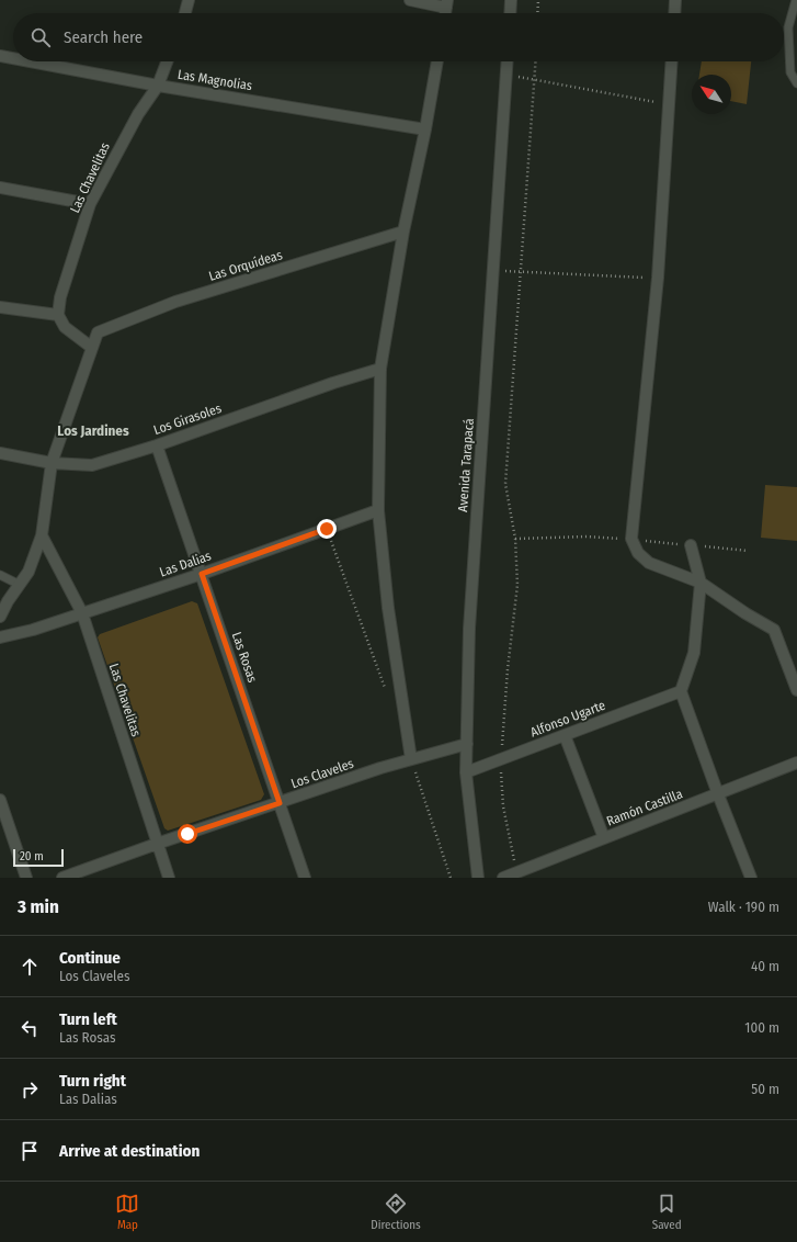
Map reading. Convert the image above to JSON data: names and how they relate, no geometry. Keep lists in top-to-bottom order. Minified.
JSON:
{"streets":{"street":["Las Magnolias","Las Chavelitas","Las Orquídeas","Los Girasoles","Avenida Tarapacá","Las Dalias","Las Rosas","Alfonso Ugarte","Los Claveles","Ramón Castilla"]},"crossings":[["Las Magnolias","Las Chavelitas"],["Las Chavelitas","Las Dalias"],["Las Chavelitas","Los Claveles"],["Los Girasoles","Las Rosas"],["Avenida Tarapacá","Alfonso Ugarte"],["Avenida Tarapacá","Los Claveles"],["Las Dalias","Las Rosas"],["Las Rosas","Los Claveles"]],"districts":["Los Jardines"],"scale_bar":"20 m","north":"top left","page":{"search":"Search here","scale":"20 m","heading":["3 min","Walk · 190 m"],"list":[["Continue","Los Claveles","40 m"],["Turn left","Las Rosas","100 m"],["Turn right","Las Dalias","50 m"],"Arrive at destination"],"nav":["Map","Directions","Saved"]}}
